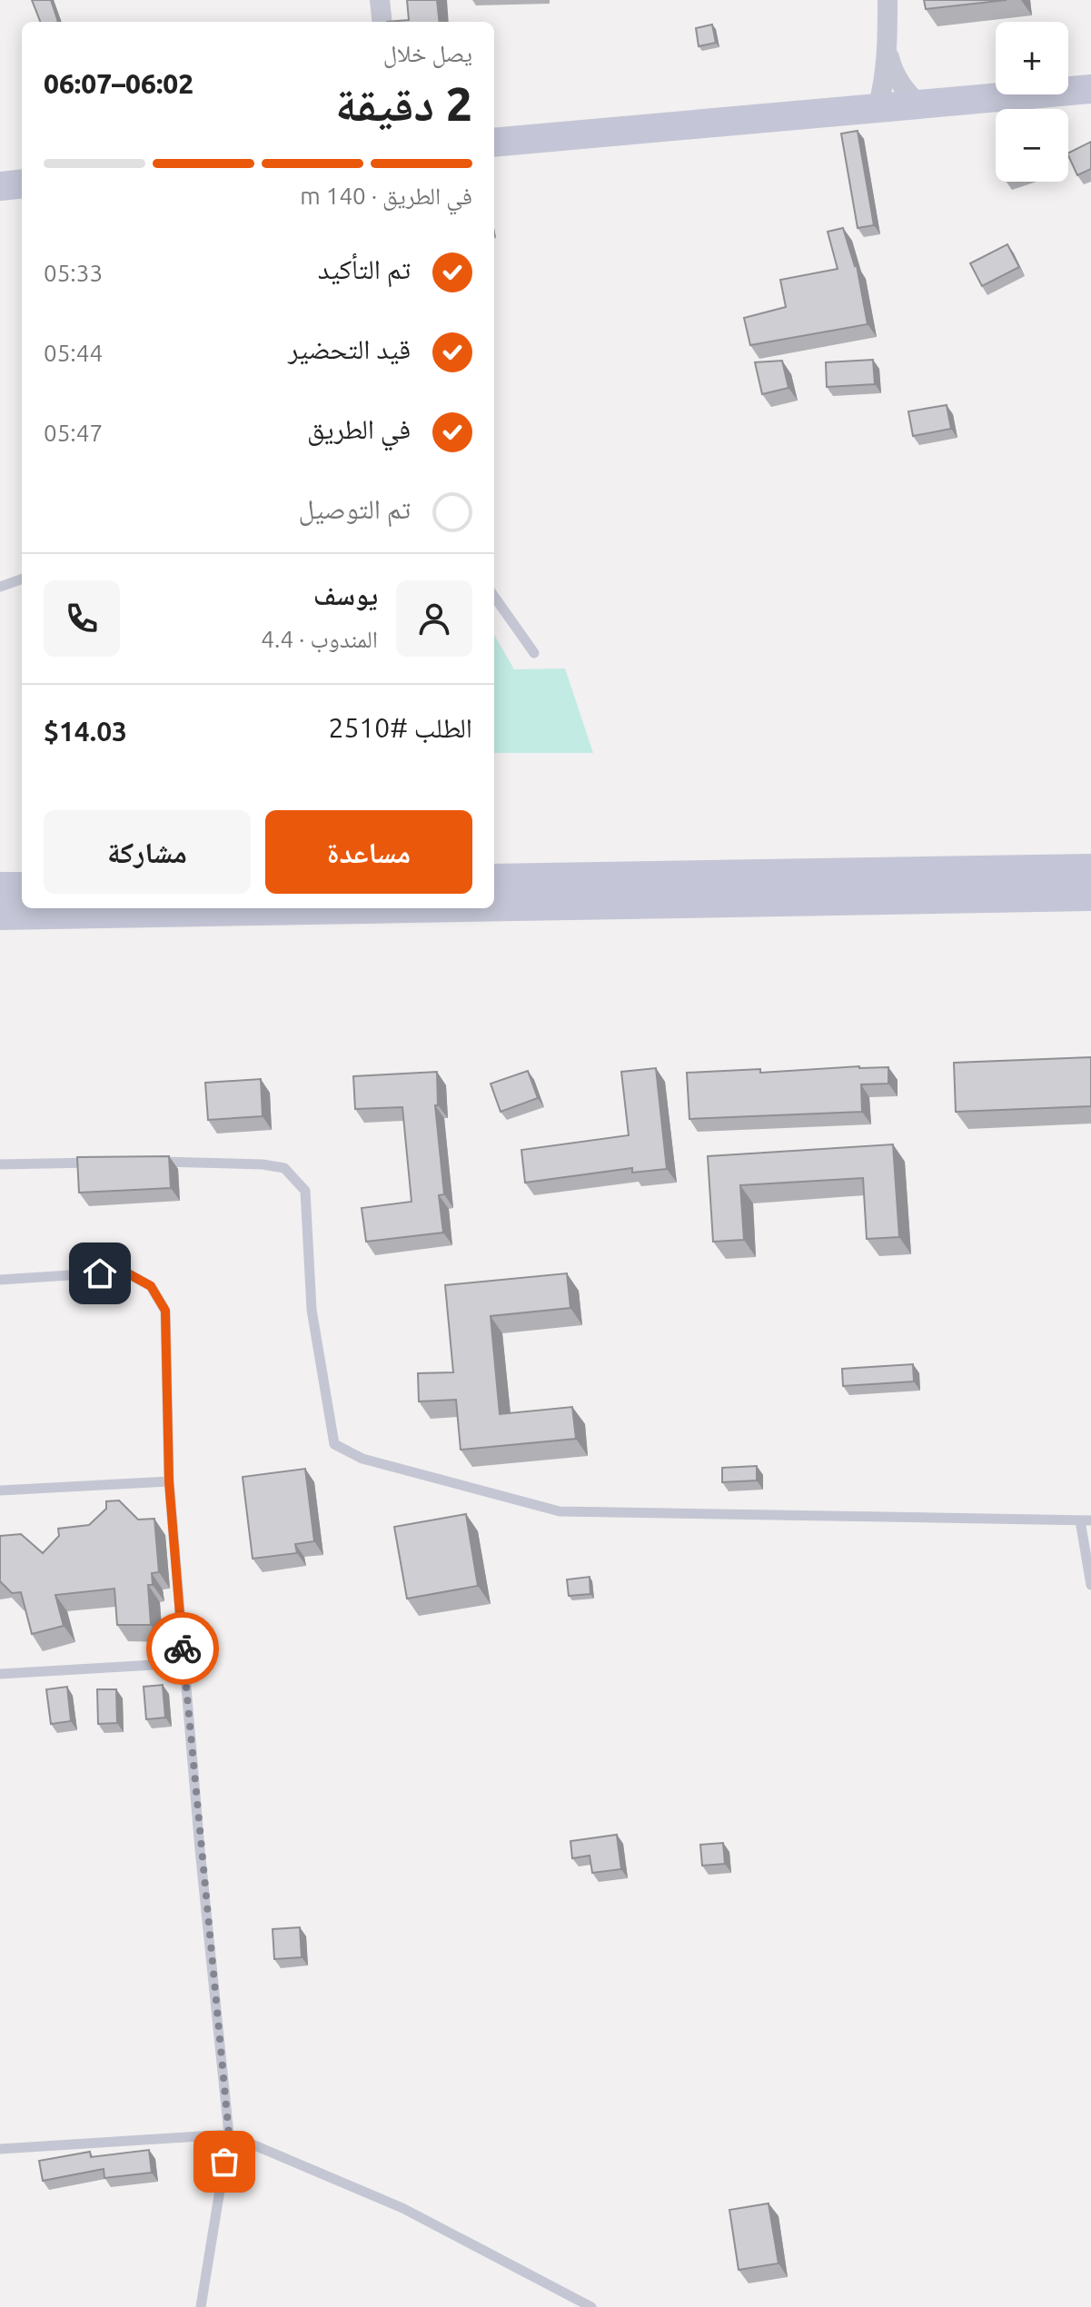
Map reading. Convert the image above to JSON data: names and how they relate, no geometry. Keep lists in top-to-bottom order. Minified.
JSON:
{"page":{"map_buttons":["+","−"],"heading":["2 دقيقة","يصل خلال","06:02–06:07"],"panel":["يوسف","المندوب · 4.4","الطلب #2510","$14.03"],"bar":"في الطريق · 140 m","list":[["تم التأكيد","05:33"],["قيد التحضير","05:44"],["في الطريق","05:47"],"تم التوصيل"],"buttons":["مساعدة","مشاركة"]}}
